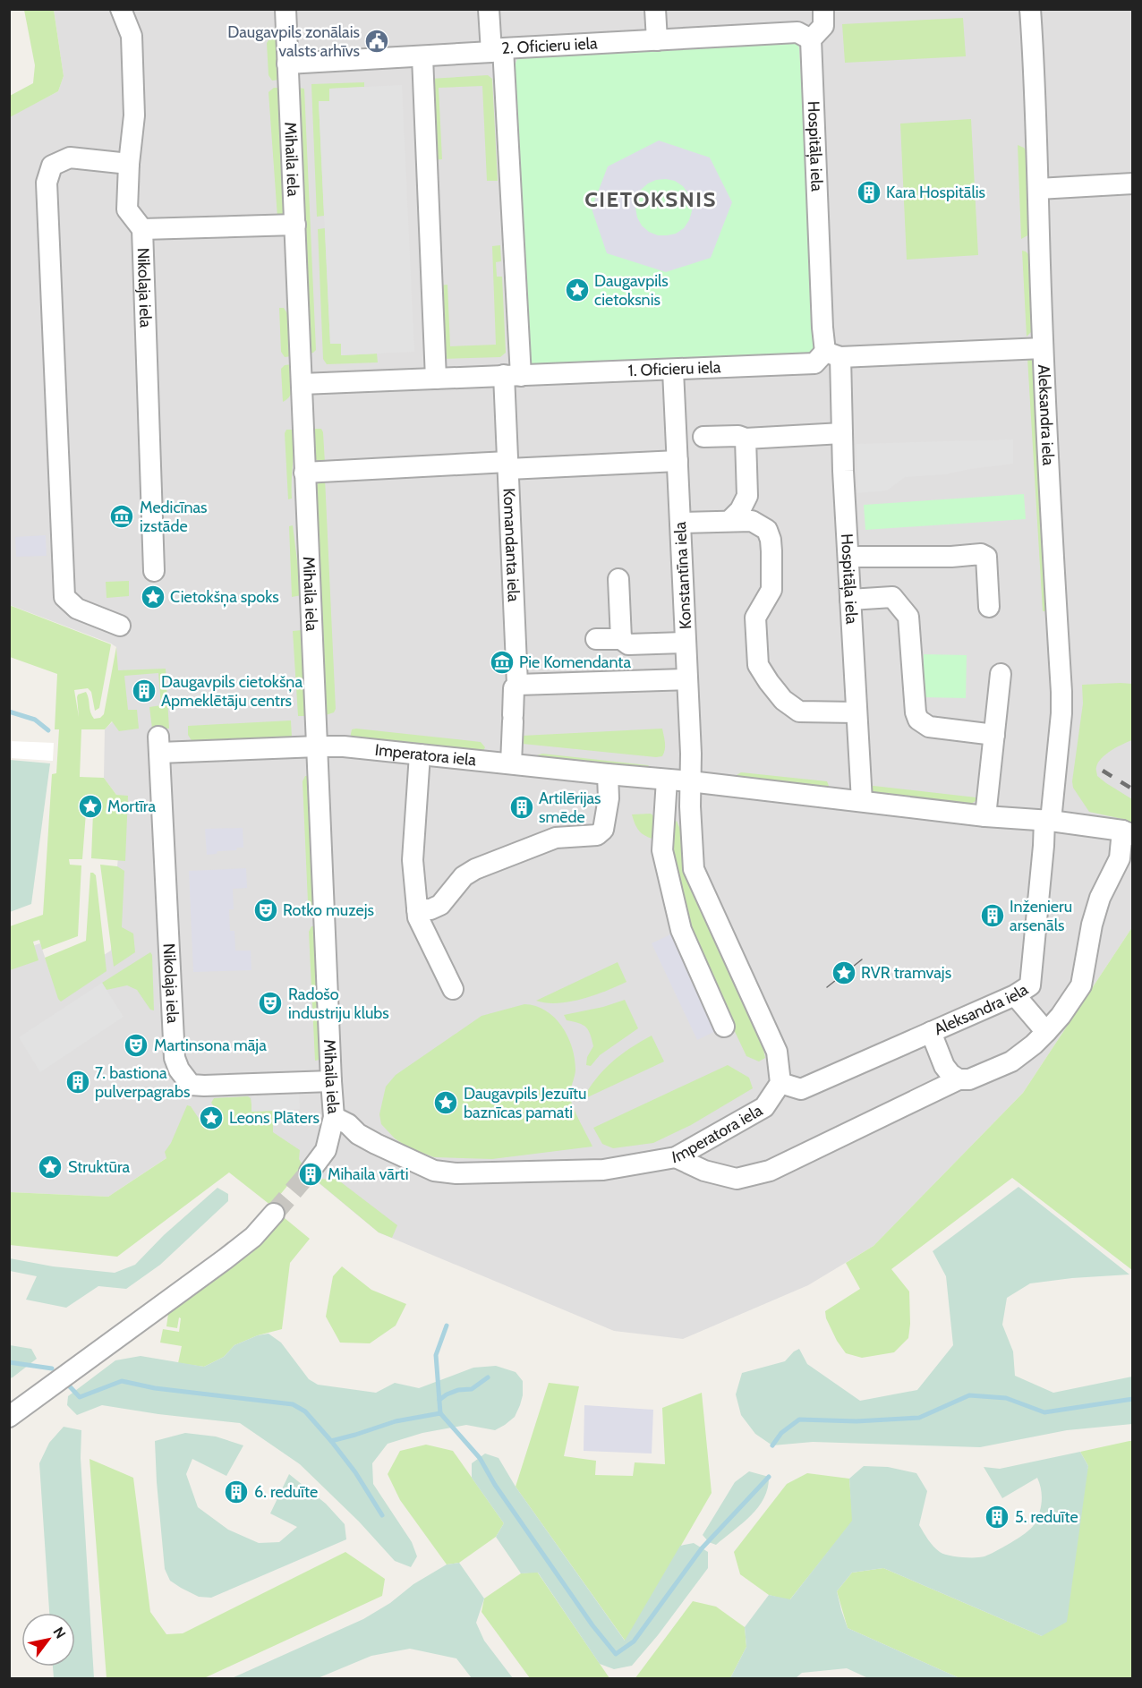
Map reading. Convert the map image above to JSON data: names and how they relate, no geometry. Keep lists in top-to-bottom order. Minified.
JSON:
{"streets":{"street":["2. Oficieru iela","Hospitāļa iela","Mihaila iela","Nikolaja iela","1. Oficieru iela","Aleksandra iela","Komandanta iela","Konstantīna iela","Imperatora iela"]},"crossings":[["2. Oficieru iela","Hospitāļa iela"],["2. Oficieru iela","Mihaila iela"],["2. Oficieru iela","Komandanta iela"],["Hospitāļa iela","1. Oficieru iela"],["Hospitāļa iela","Imperatora iela"],["Mihaila iela","Nikolaja iela"],["Mihaila iela","1. Oficieru iela"],["Mihaila iela","Imperatora iela"],["Nikolaja iela","Imperatora iela"],["1. Oficieru iela","Aleksandra iela"],["1. Oficieru iela","Komandanta iela"],["1. Oficieru iela","Konstantīna iela"],["Aleksandra iela","Imperatora iela"],["Komandanta iela","Imperatora iela"],["Konstantīna iela","Imperatora iela"]],"districts":["CIETOKSNIS"],"places":{"public building":["Daugavpils zonālais valsts arhīvs"],"building":["Kara Hospitālis","Daugavpils cietokšņa Apmeklētāju centrs","Artilērijas smēde","Inženieru arsenāls","7. bastiona pulverpagrabs","Mihaila vārti","6. reduīte","5. reduīte"],"place":["Daugavpils cietoksnis","Cietokšņa spoks","Mortīra","RVR tramvajs","Daugavpils Jezuītu baznīcas pamati","Leons Plāters","Struktūra"],"museum":["Medicīnas izstāde","Pie Komendanta"],"theatre":["Rotko muzejs","Radošo industriju klubs","Martinsona māja"]},"north":"top right"}
